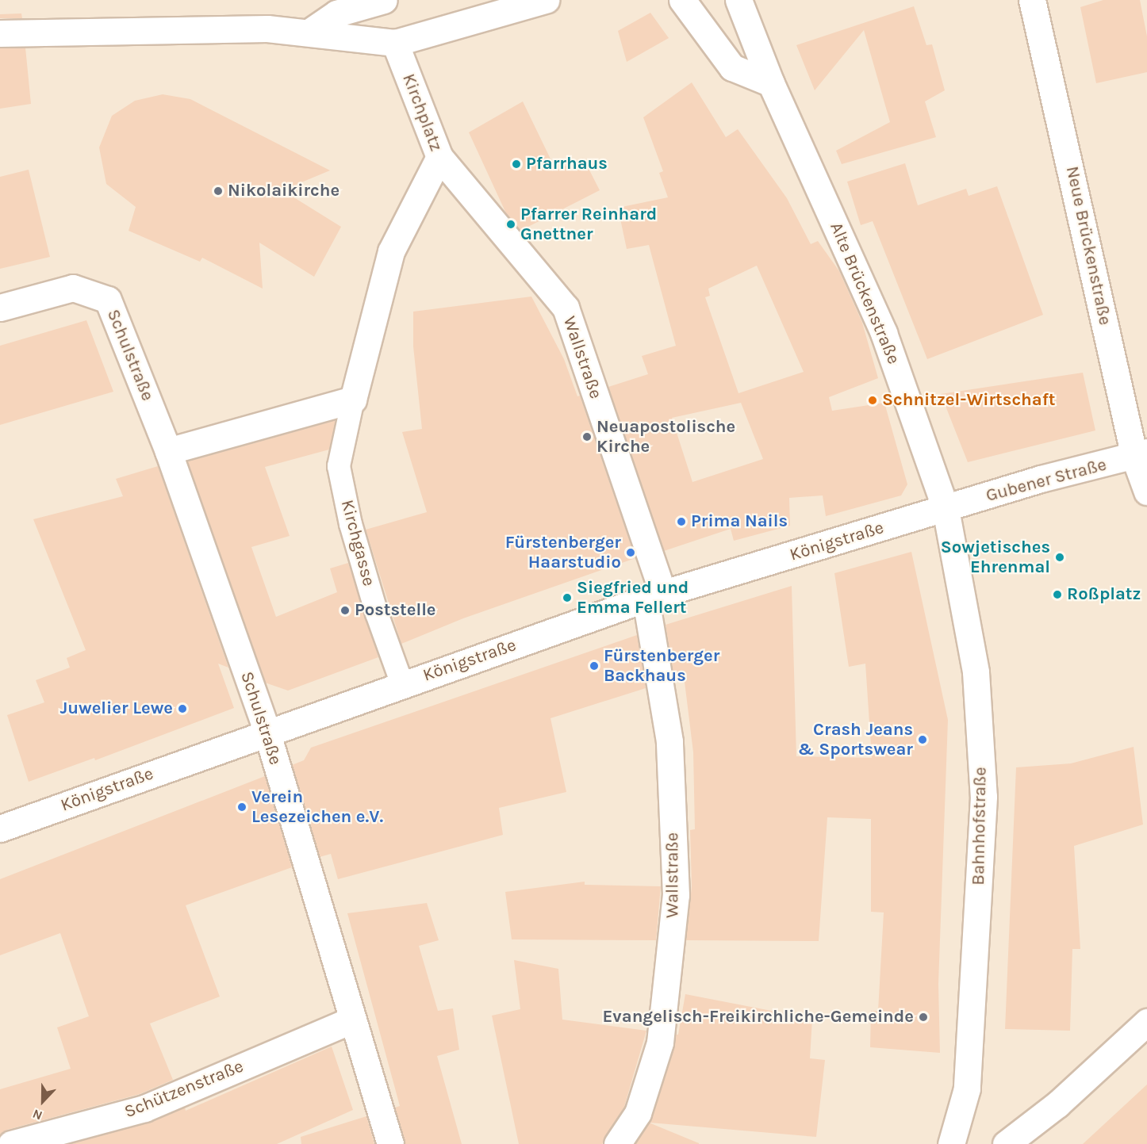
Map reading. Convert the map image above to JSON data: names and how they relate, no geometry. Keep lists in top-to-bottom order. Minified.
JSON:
{"streets":{"street":["Kirchplatz","Neue Brückenstraße","Alte Brückenstraße","Schulstraße","Wallstraße","Gubener Straße","Königstraße","Bahnhofstraße","Schützenstraße"],"lane":["Kirchgasse"]},"crossings":[["Kirchplatz","Wallstraße"],["Kirchplatz","Kirchgasse"],["Neue Brückenstraße","Gubener Straße"],["Alte Brückenstraße","Gubener Straße"],["Alte Brückenstraße","Königstraße"],["Alte Brückenstraße","Bahnhofstraße"],["Schulstraße","Königstraße"],["Schulstraße","Schützenstraße"],["Wallstraße","Königstraße"],["Gubener Straße","Königstraße"],["Gubener Straße","Bahnhofstraße"],["Königstraße","Kirchgasse"],["Königstraße","Bahnhofstraße"]],"places":["Pfarrhaus","Nikolaikirche","Pfarrer Reinhard Gnettner","Schnitzel-Wirtschaft","Neuapostolische Kirche","Prima Nails","Fürstenberger Haarstudio","Sowjetisches Ehrenmal","Roßplatz","Siegfried und Emma Fellert","Poststelle","Fürstenberger Backhaus","Juwelier Lewe","Crash Jeans & Sportswear","Verein Lesezeichen e.V.","Evangelisch-Freikirchliche-Gemeinde"],"north":"bottom"}
